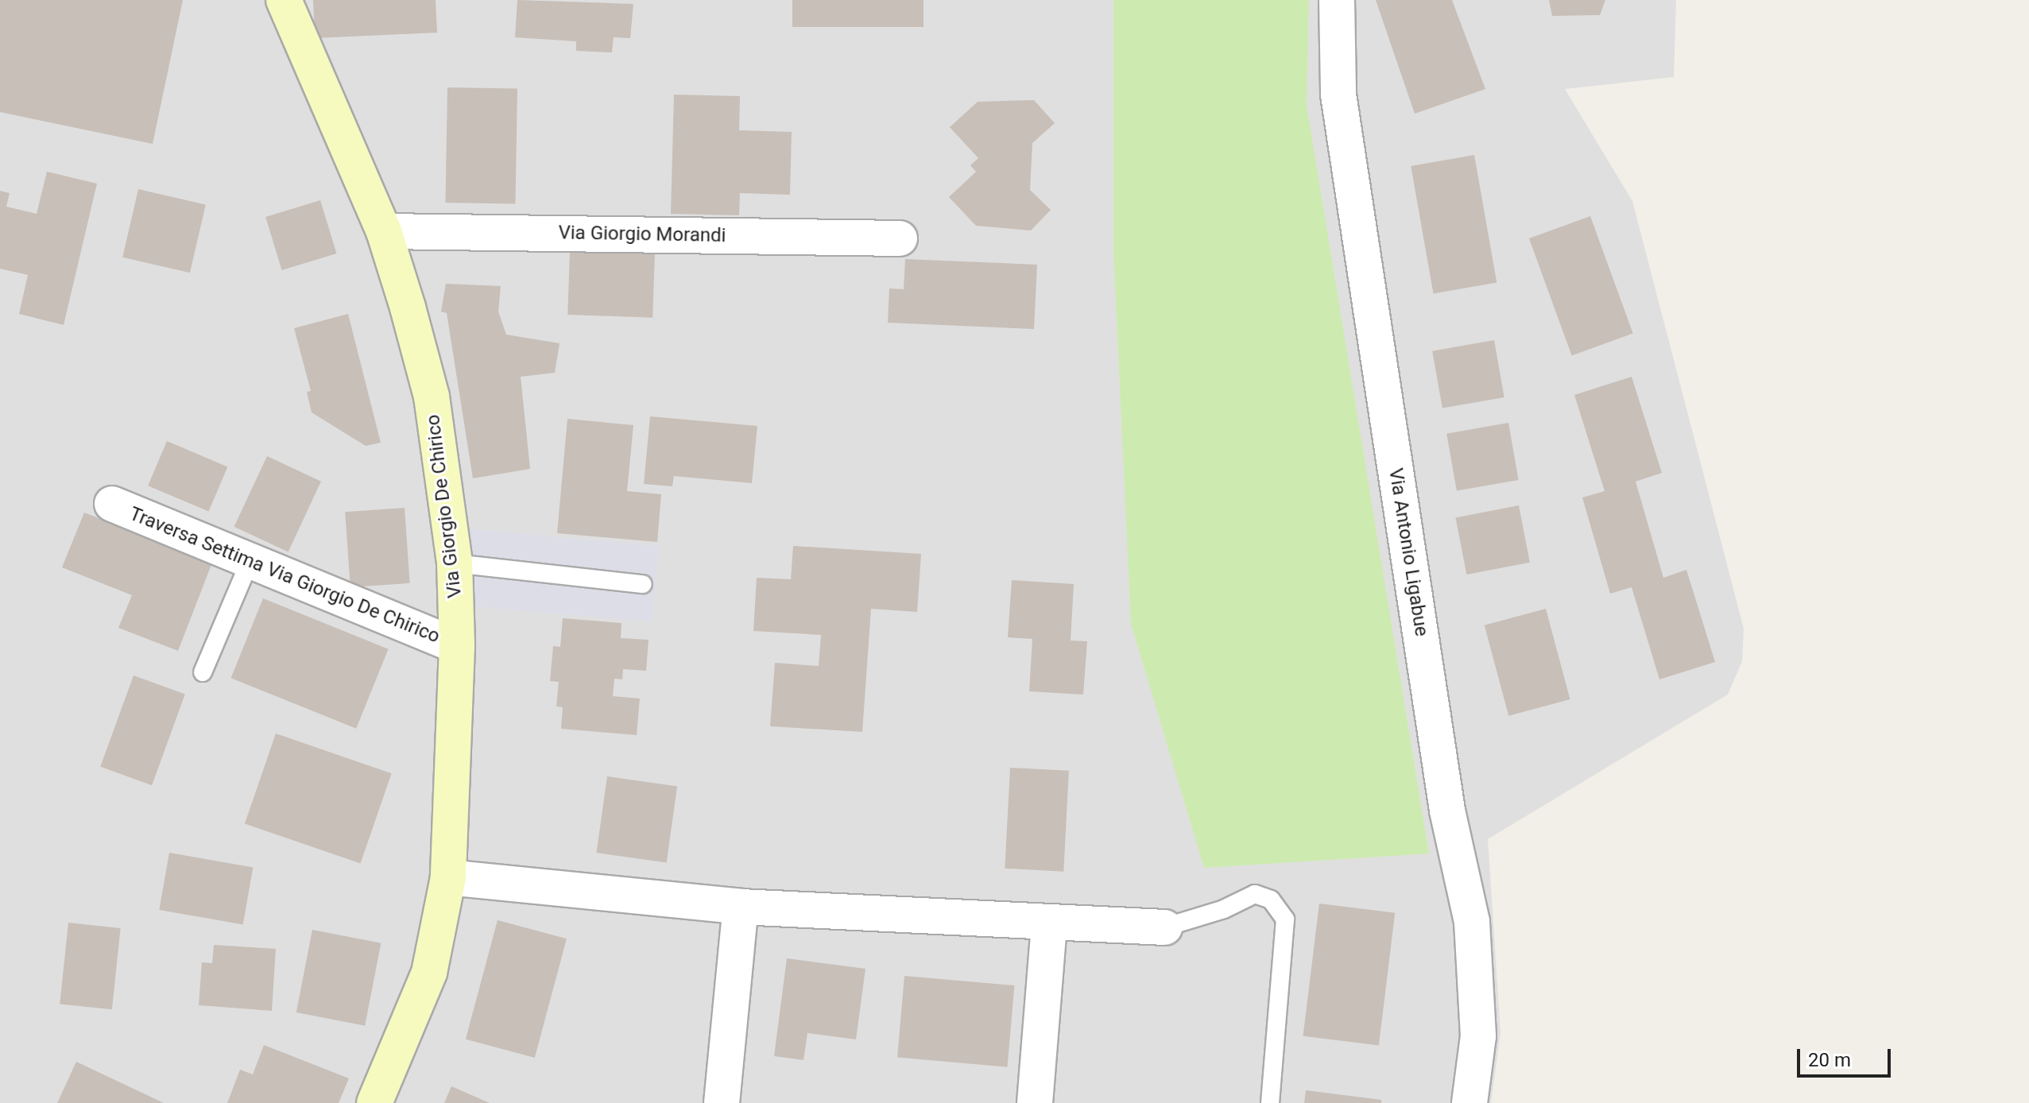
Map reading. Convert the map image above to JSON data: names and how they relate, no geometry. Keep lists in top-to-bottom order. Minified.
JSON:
{"streets":{"main road":["Via Giorgio De Chirico"],"street":["Via Giorgio Morandi","Via Antonio Ligabue","Traversa Settima Via Giorgio De Chirico"]},"crossings":[["Via Giorgio Morandi","Via Giorgio De Chirico"],["Via Giorgio De Chirico","Traversa Settima Via Giorgio De Chirico"]],"scale_bar":"20 m"}
